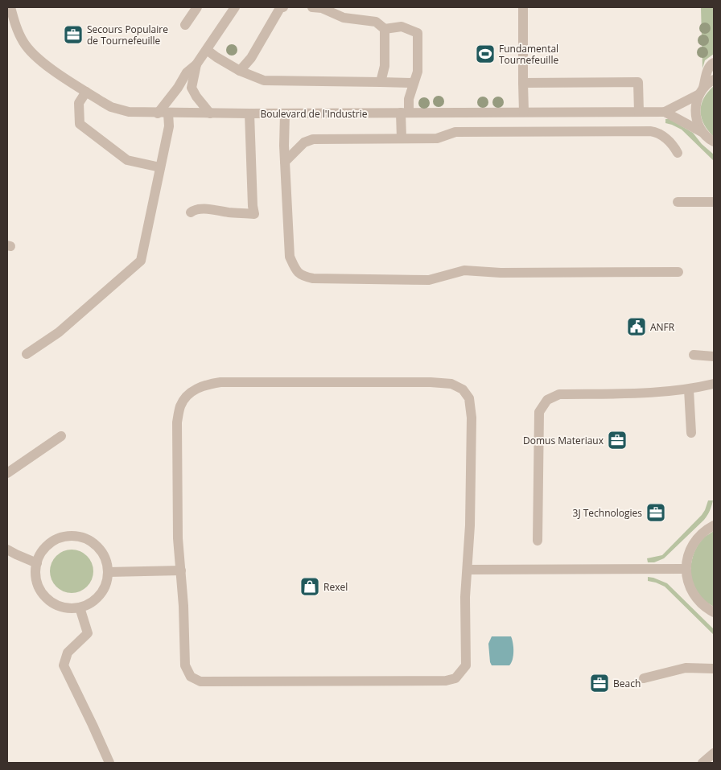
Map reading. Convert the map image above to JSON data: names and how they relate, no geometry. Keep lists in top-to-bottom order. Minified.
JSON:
{"streets":{"street":["Boulevard de l'Industrie"]},"places":{"office":["Secours Populaire de Tournefeuille","Domus Materiaux","3J Technologies","Beach"],"sports":["Fundamental Tournefeuille"],"public building":["ANFR"],"shop":["Rexel"]}}
